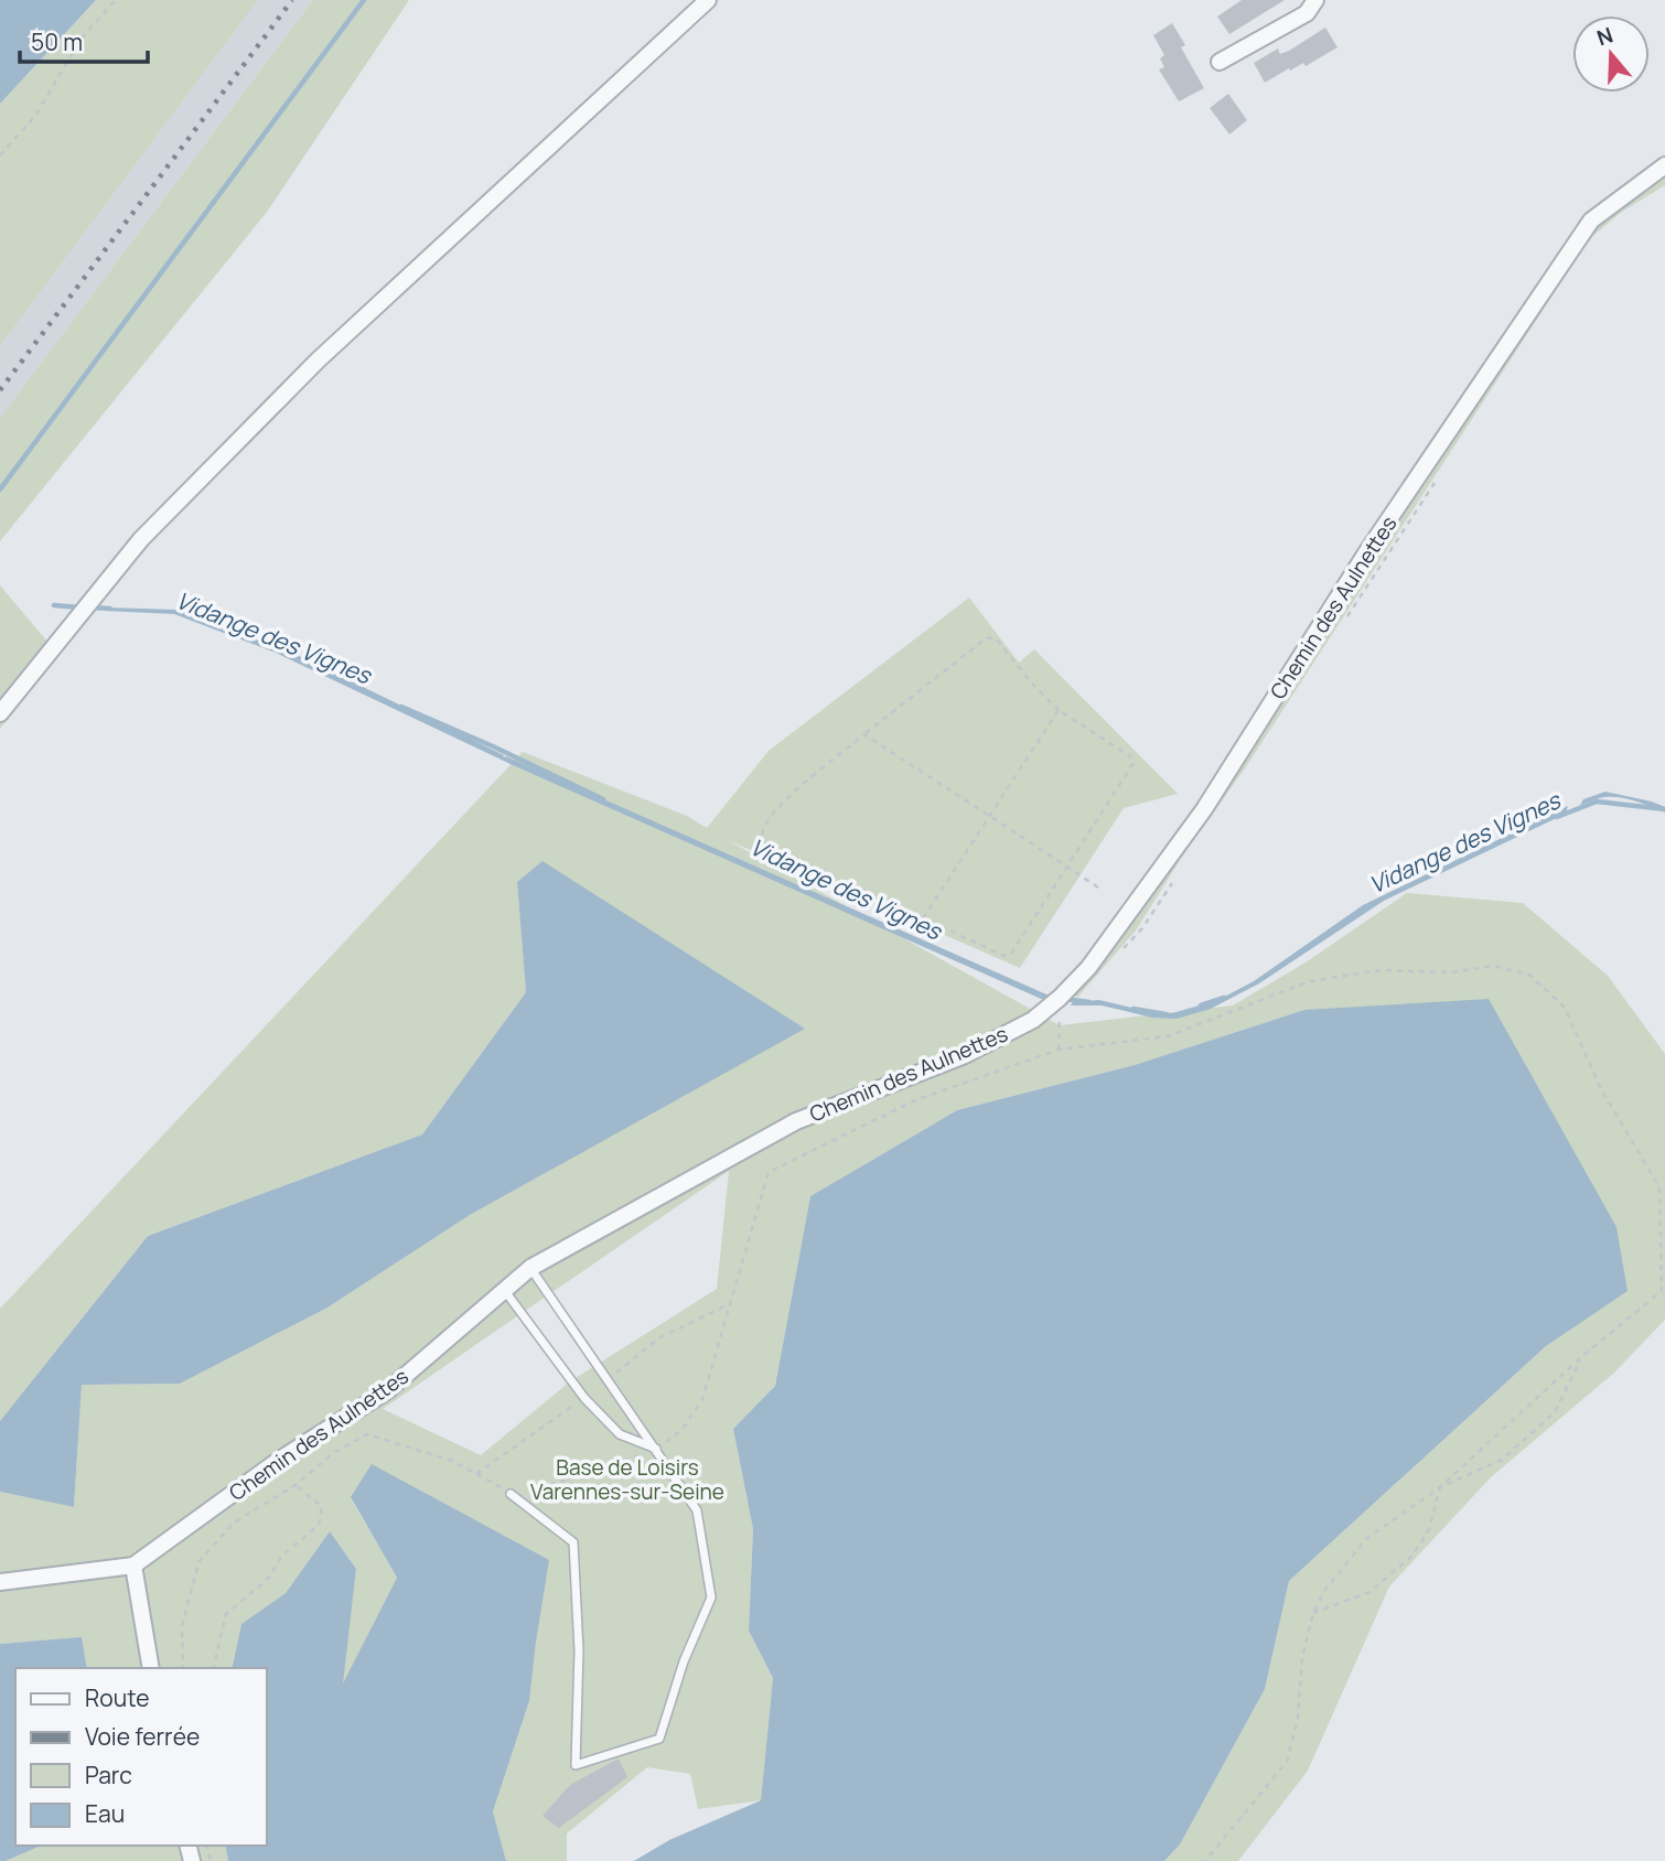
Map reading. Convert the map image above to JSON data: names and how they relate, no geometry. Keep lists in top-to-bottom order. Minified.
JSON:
{"streets":{"street":["Chemin des Aulnettes"]},"water":["Vidange des Vignes"],"parks":["Base de Loisirs Varennes-sur-Seine"],"legend":["Route","Voie ferrée","Parc","Eau"],"scale_bar":"50 m","north":"top"}
